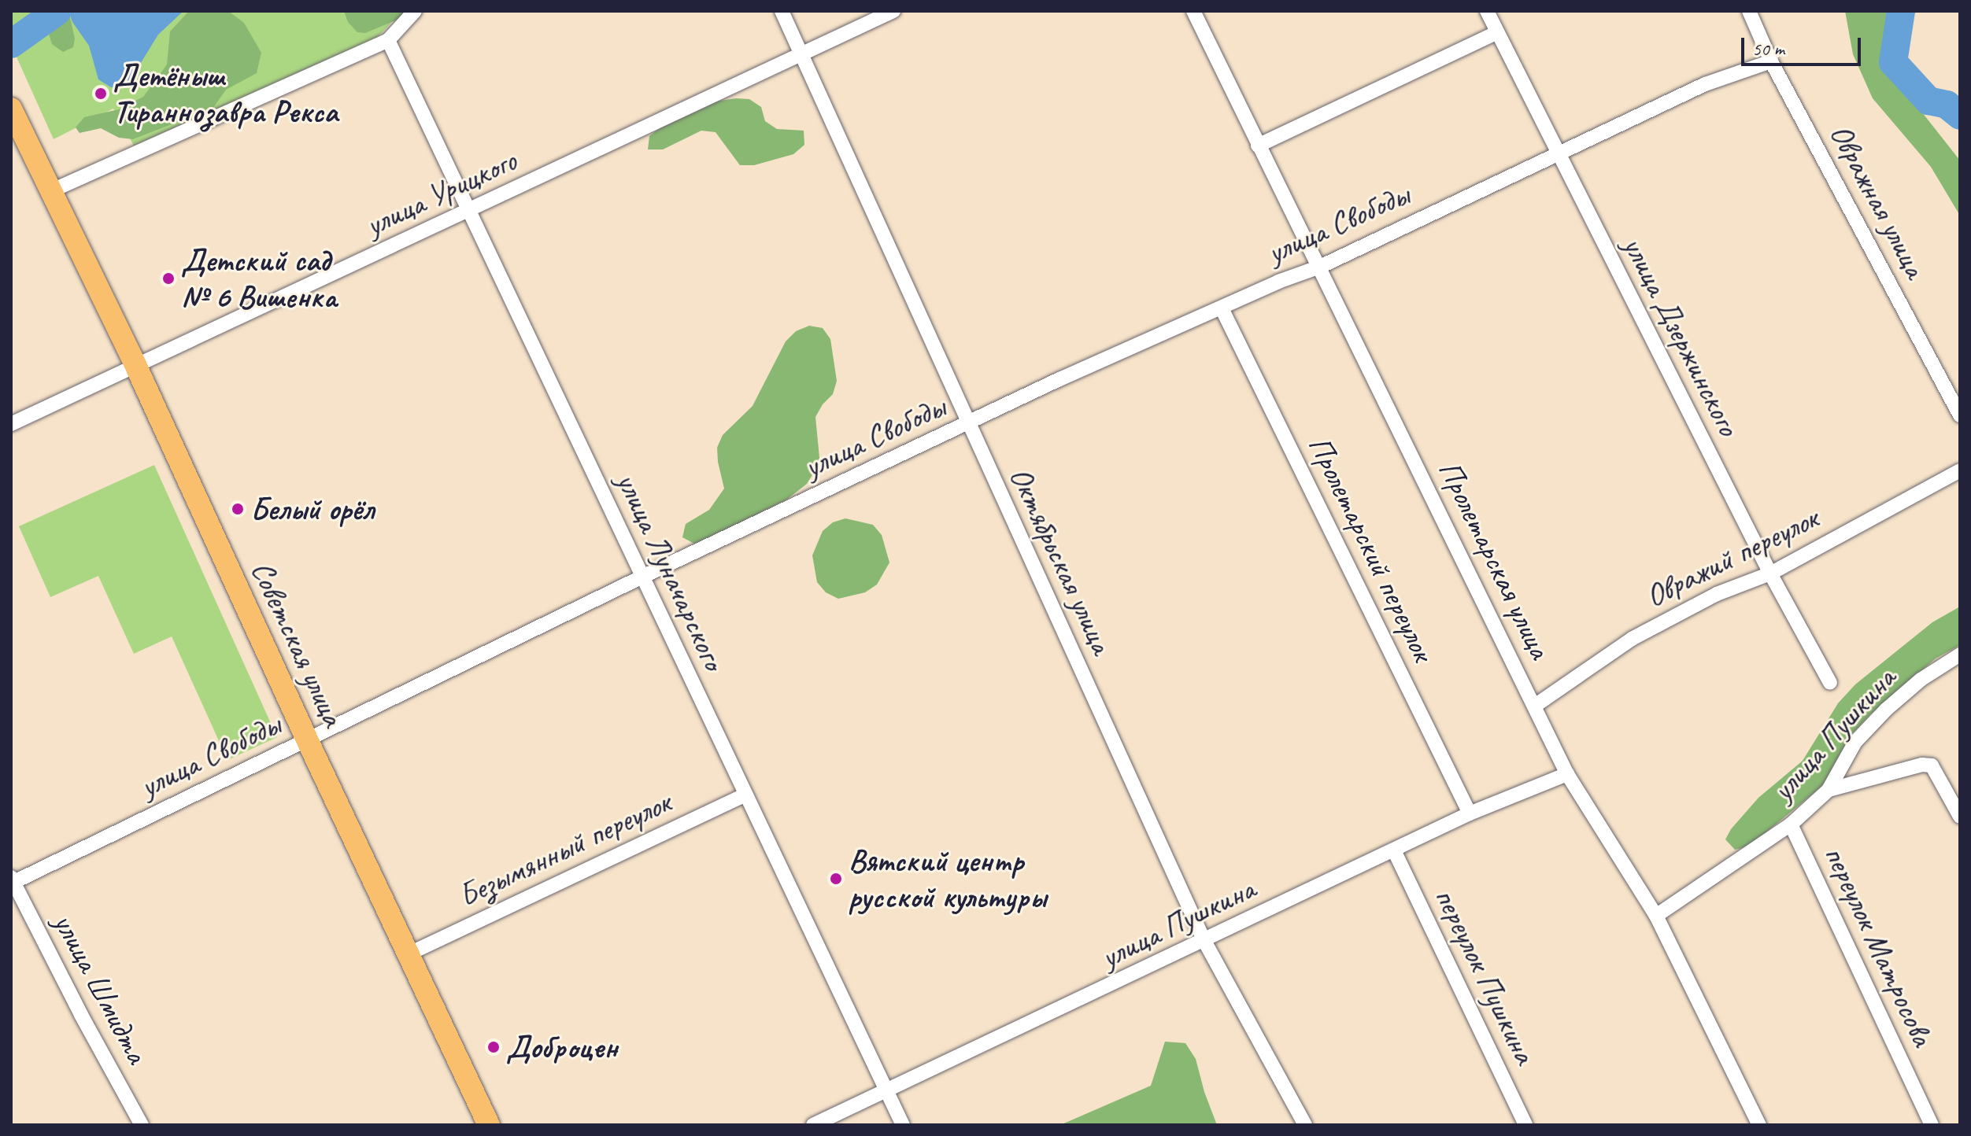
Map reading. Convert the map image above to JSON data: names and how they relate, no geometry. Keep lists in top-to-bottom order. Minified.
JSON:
{"streets":{"main road":["Советская улица"],"street":["улица Урицкого","Овражная улица","улица Свободы","улица Дзержинского","Пролетарский переулок","Овражий переулок","Пролетарская улица","Октябрьская улица","улица Луначарского","улица Пушкина","Безымянный переулок","переулок Матросова","переулок Пушкина","улица Шмидта"]},"crossings":[["улица Урицкого","Октябрьская улица"],["улица Урицкого","улица Луначарского"],["улица Урицкого","Советская улица"],["Овражная улица","улица Свободы"],["улица Свободы","улица Дзержинского"],["улица Свободы","Пролетарский переулок"],["улица Свободы","Пролетарская улица"],["улица Свободы","Октябрьская улица"],["улица Свободы","улица Луначарского"],["улица Свободы","Советская улица"],["улица Свободы","улица Шмидта"],["улица Дзержинского","Овражий переулок"],["Пролетарский переулок","улица Пушкина"],["Овражий переулок","Пролетарская улица"],["Пролетарская улица","улица Пушкина"],["Октябрьская улица","улица Пушкина"],["улица Луначарского","улица Пушкина"],["улица Луначарского","Безымянный переулок"],["Советская улица","Безымянный переулок"],["улица Пушкина","переулок Матросова"],["улица Пушкина","переулок Пушкина"]],"places":["Детёныш Тираннозавра Рекса","Детский сад № 6 Вишенка","Белый орёл","Вятский центр русской культуры","Доброцен"],"scale_bar":"50 m"}
